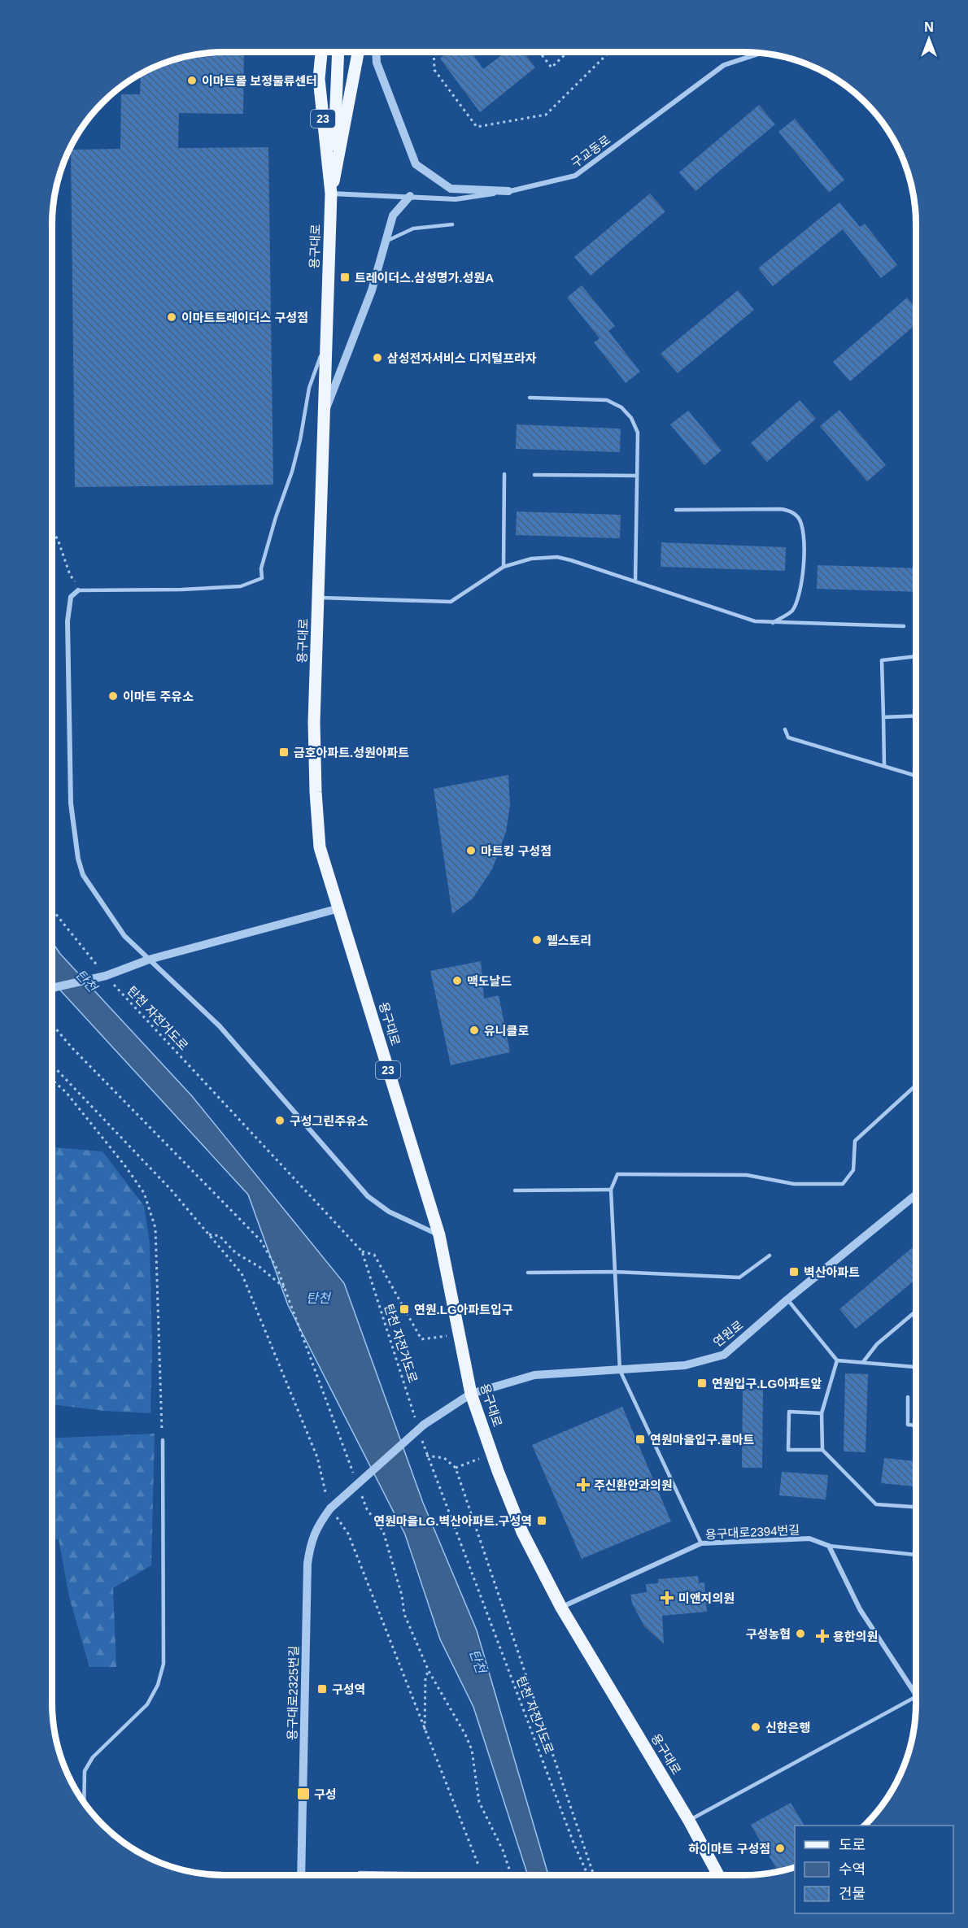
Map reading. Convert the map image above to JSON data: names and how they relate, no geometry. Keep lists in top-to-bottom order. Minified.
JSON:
{"streets":{"main road":["23","용구대로"],"street":["구교동로","연원로","용구대로2394번길","용구대로2325번길"],"path":["탄천 자전거도로"]},"crossings":[["구교동로","용구대로"],["용구대로","연원로"],["용구대로","용구대로2394번길"],["용구대로","용구대로2325번길"],["연원로","용구대로2325번길"]],"water":["탄천"],"places":{"other":["이마트몰 보정물류센터","이마트트레이더스 구성점","삼성전자서비스 디지털프라자","이마트 주유소","마트킹 구성점","웰스토리","맥도날드","유니클로","구성그린주유소","구성농협","신한은행","하이마트 구성점"],"transit":["트레이더스.삼성명가.성원A","금호아파트.성원아파트","벽산아파트","연원.LG아파트입구","연원입구.LG아파트앞","연원마을입구.콜마트","연원마을LG.벽산아파트.구성역","구성역","구성"],"health":["주신환안과의원","미앤지의원","용한의원"]},"legend":["도로","수역","건물"],"north":"top"}
